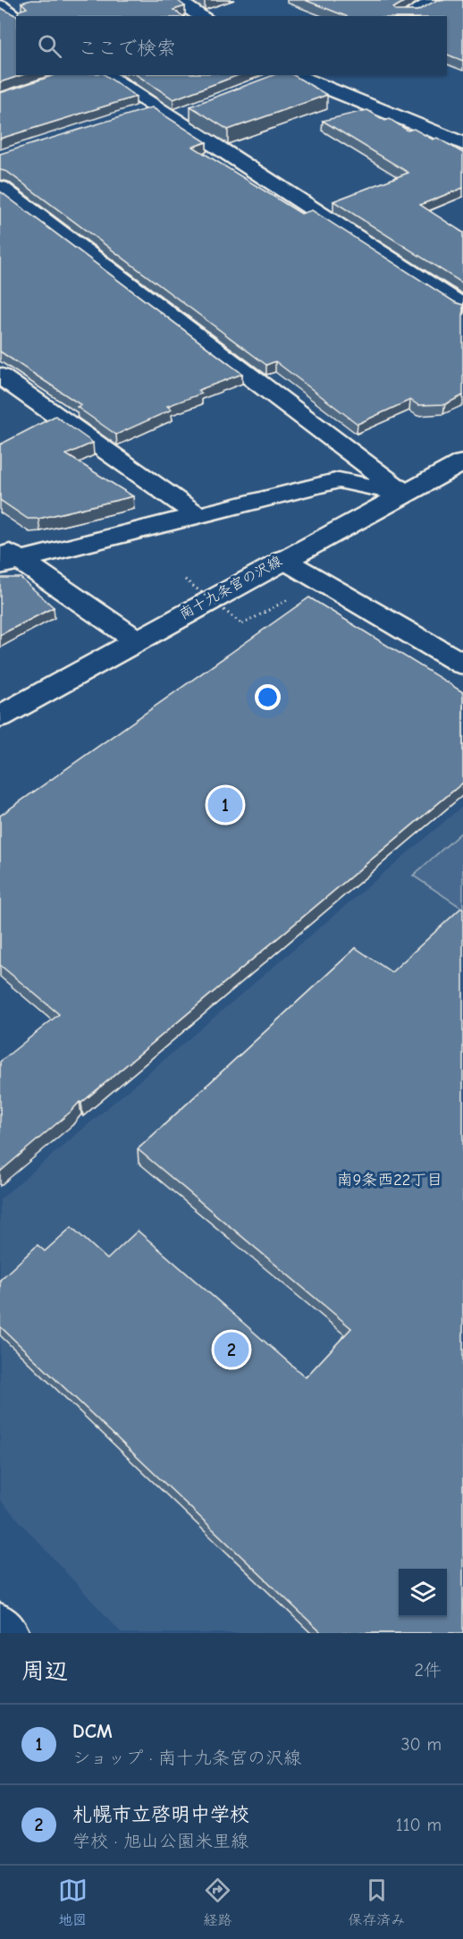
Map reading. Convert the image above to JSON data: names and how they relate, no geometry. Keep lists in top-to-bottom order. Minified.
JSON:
{"streets":{"street":["南十九条宮の沢線"]},"districts":["南9条西22丁目"],"page":{"search":"ここで検索","pins":["1","2"],"heading":["周辺","2件"],"list":[{"mark":"1","name":"DCM","note":"ショップ · 南十九条宮の沢線","value":"30 m"},{"mark":"2","name":"札幌市立啓明中学校","note":"学校 · 旭山公園米里線","value":"110 m"}],"nav":["地図","経路","保存済み"]}}
